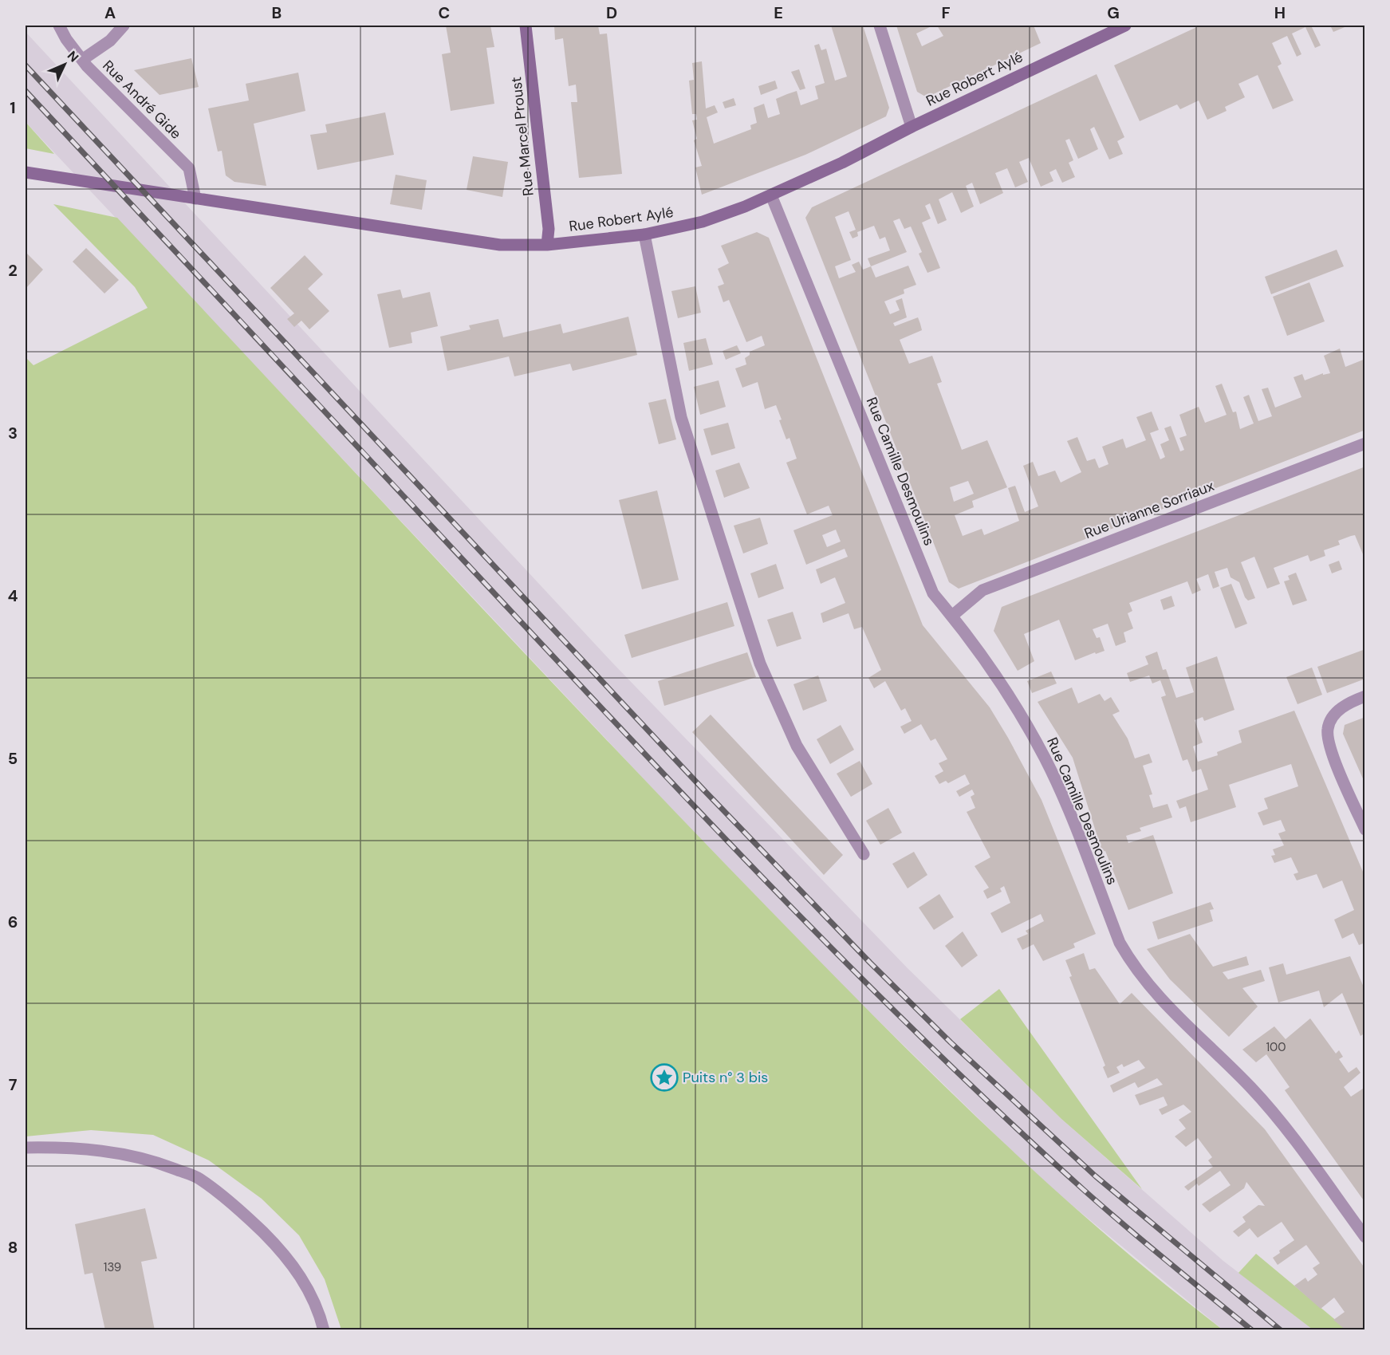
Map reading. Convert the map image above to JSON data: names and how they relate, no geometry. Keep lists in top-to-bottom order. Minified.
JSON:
{"streets":{"street":["Rue Robert Aylé","Rue André Gide","Rue Marcel Proust","Rue Camille Desmoulins","Rue Urianne Sorriaux"]},"crossings":[["Rue Robert Aylé","Rue André Gide"],["Rue Robert Aylé","Rue Marcel Proust"],["Rue Robert Aylé","Rue Camille Desmoulins"],["Rue Camille Desmoulins","Rue Urianne Sorriaux"]],"places":{"place":["Puits n° 3 bis"]},"house_numbers":["100","139"],"north":"top right","grid":{"columns":["A","B","C","D","E","F","G","H"],"rows":["1","2","3","4","5","6","7","8"]}}
